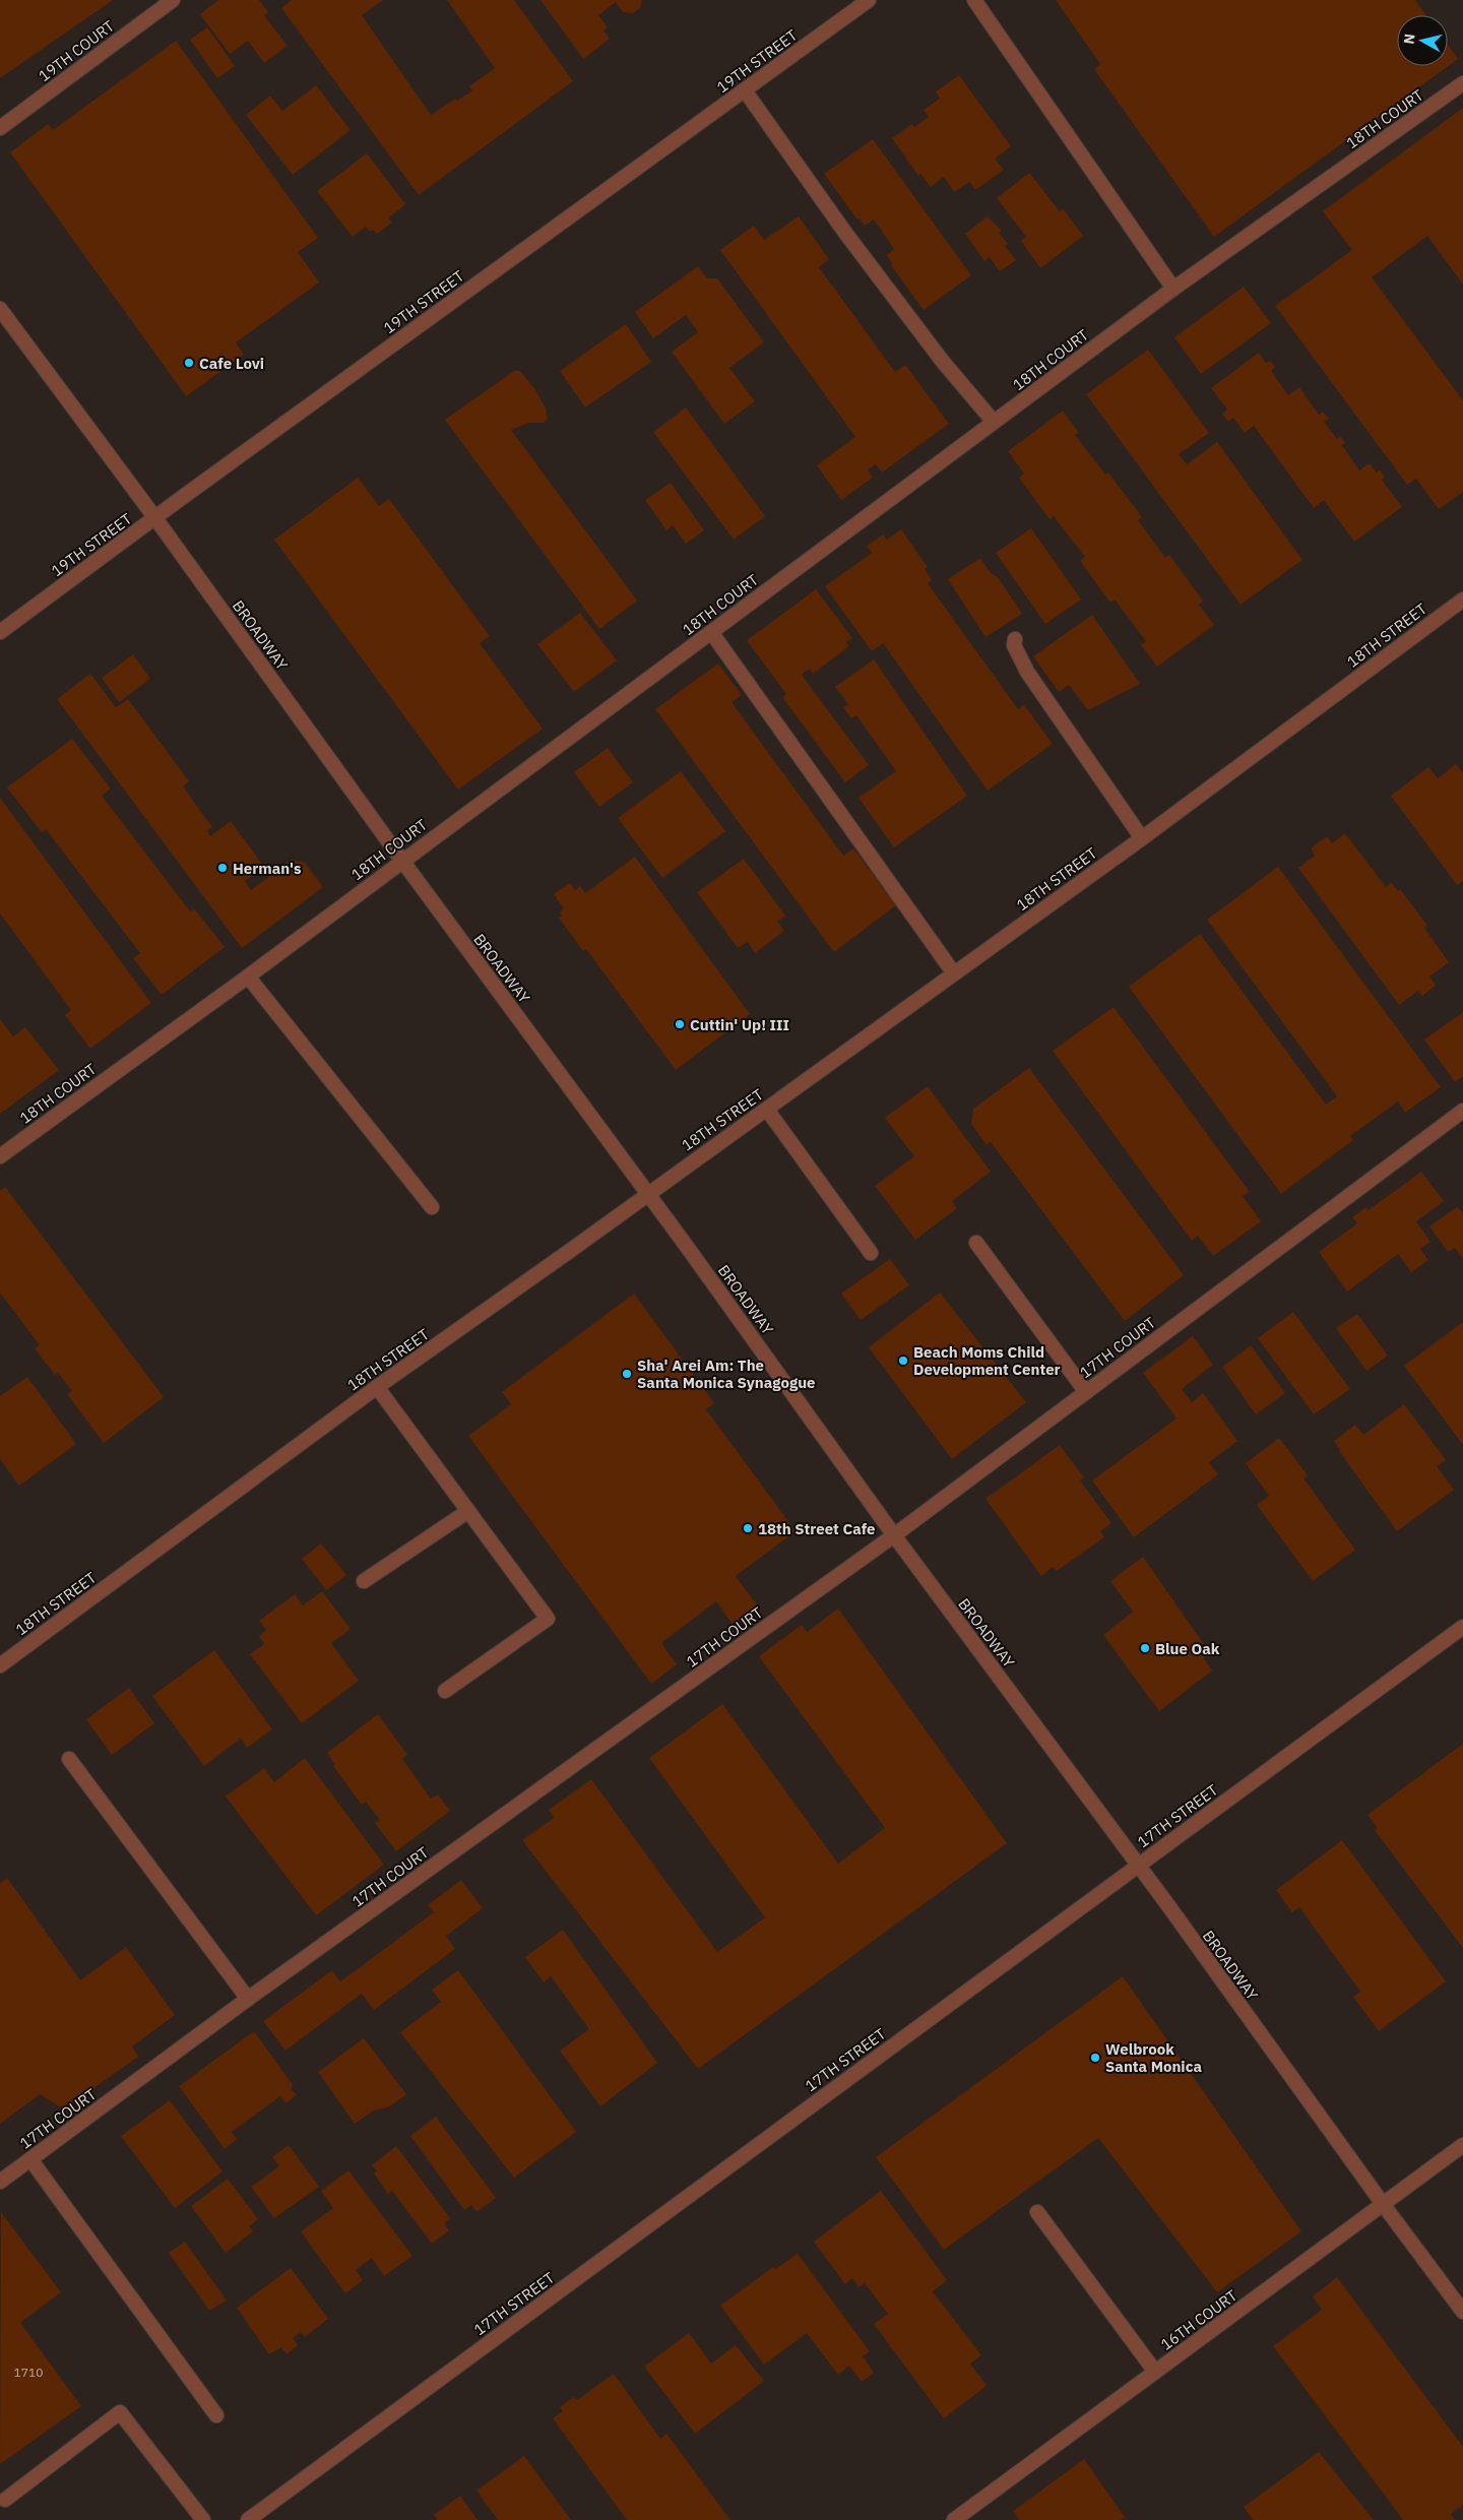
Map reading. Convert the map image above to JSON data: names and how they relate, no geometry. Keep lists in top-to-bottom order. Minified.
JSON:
{"streets":{"street":["19TH COURT","19TH STREET","18TH COURT","BROADWAY","18TH STREET","17TH COURT","17TH STREET","16TH COURT"]},"crossings":[["19TH STREET","BROADWAY"],["18TH COURT","BROADWAY"],["BROADWAY","18TH STREET"],["BROADWAY","17TH COURT"],["BROADWAY","17TH STREET"],["BROADWAY","16TH COURT"]],"places":["Cafe Lovi","Herman's","Cuttin' Up! III","Beach Moms Child Development Center","Sha' Arei Am: The Santa Monica Synagogue","18th Street Cafe","Blue Oak","Welbrook Santa Monica"],"house_numbers":["1710"],"north":"left"}
